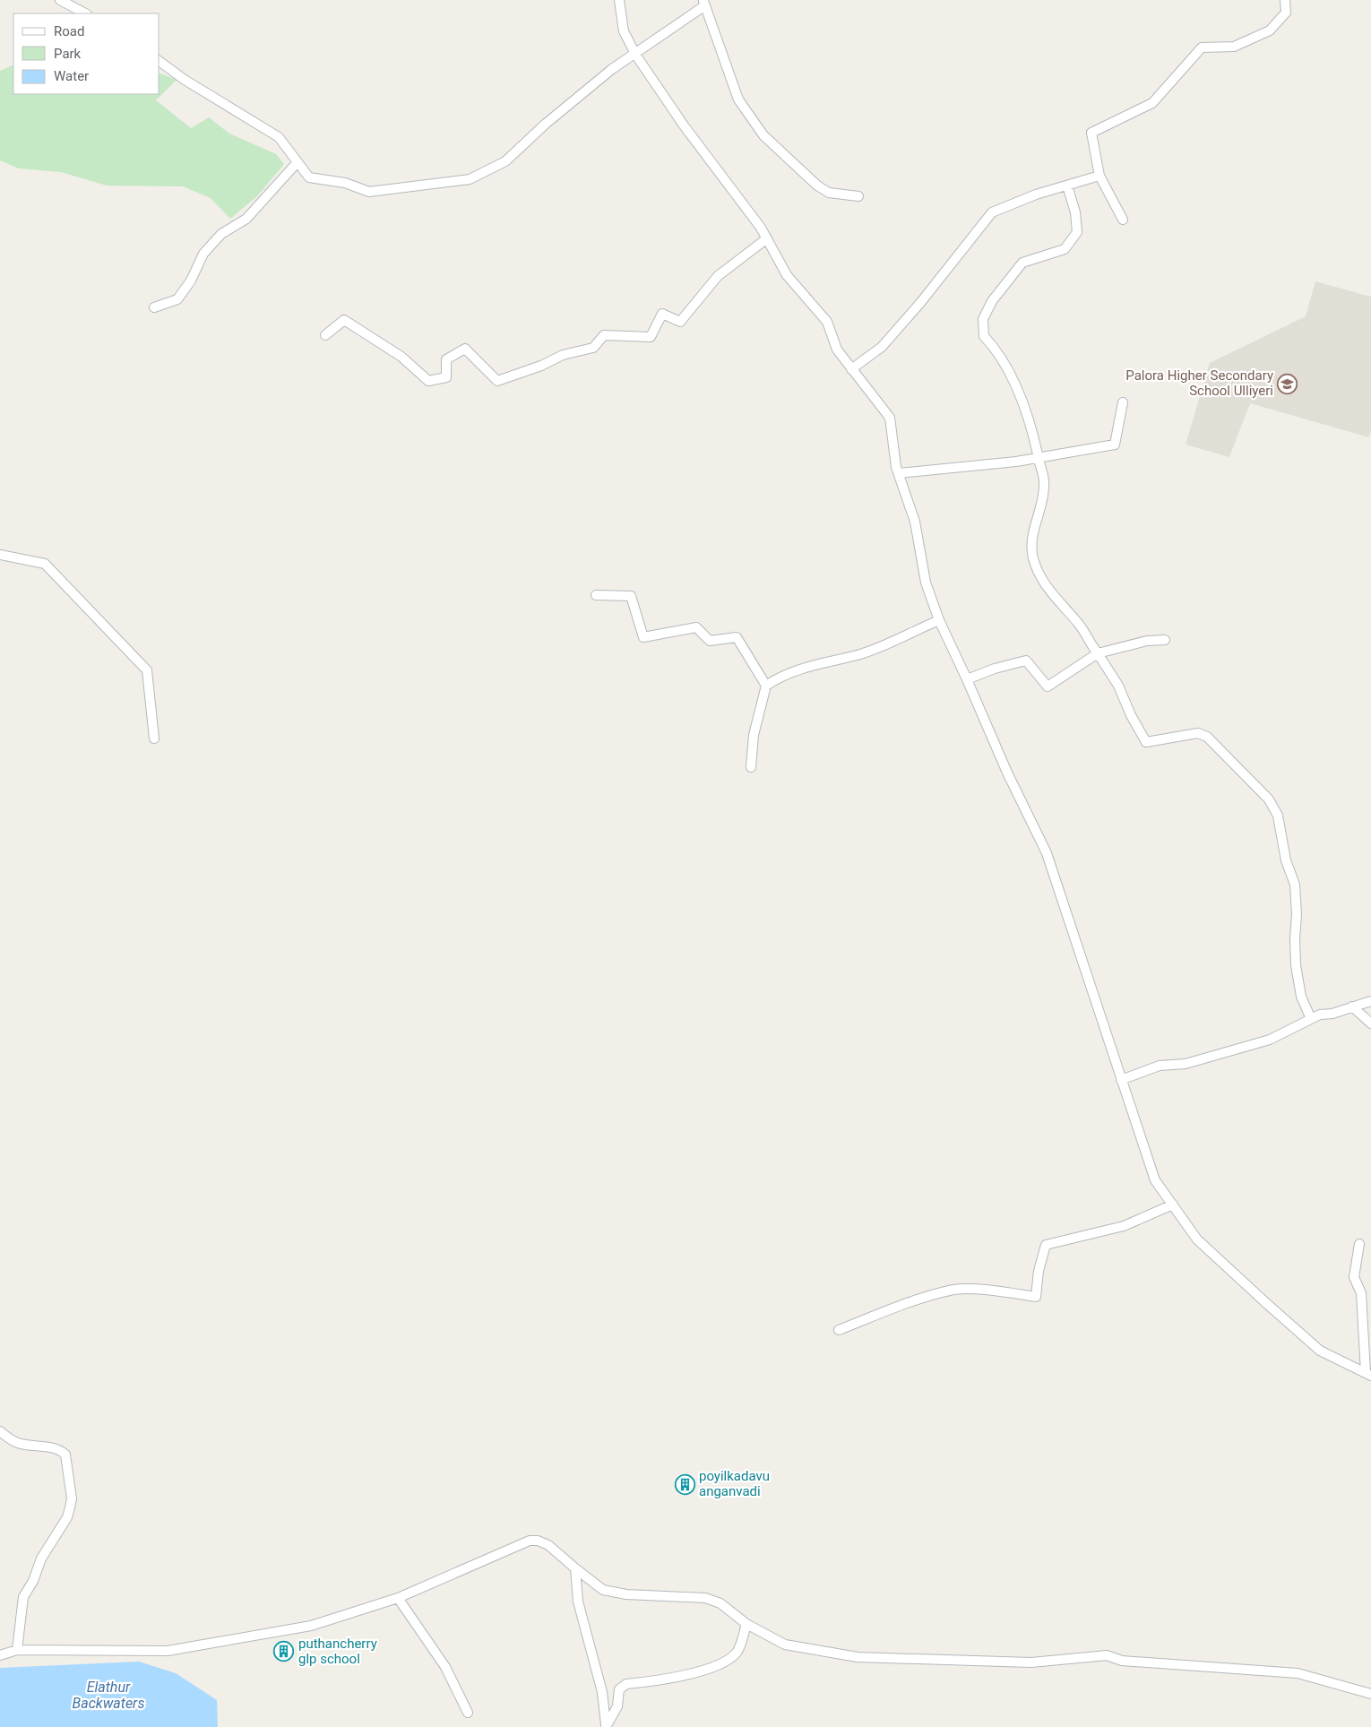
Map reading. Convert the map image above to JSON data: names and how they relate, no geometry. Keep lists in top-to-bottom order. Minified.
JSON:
{"water":["Elathur Backwaters"],"places":{"school or university":["Palora Higher Secondary School Ulliyeri"],"building":["poyilkadavu anganvadi","puthancherry glp school"]},"legend":["Road","Park","Water"]}
